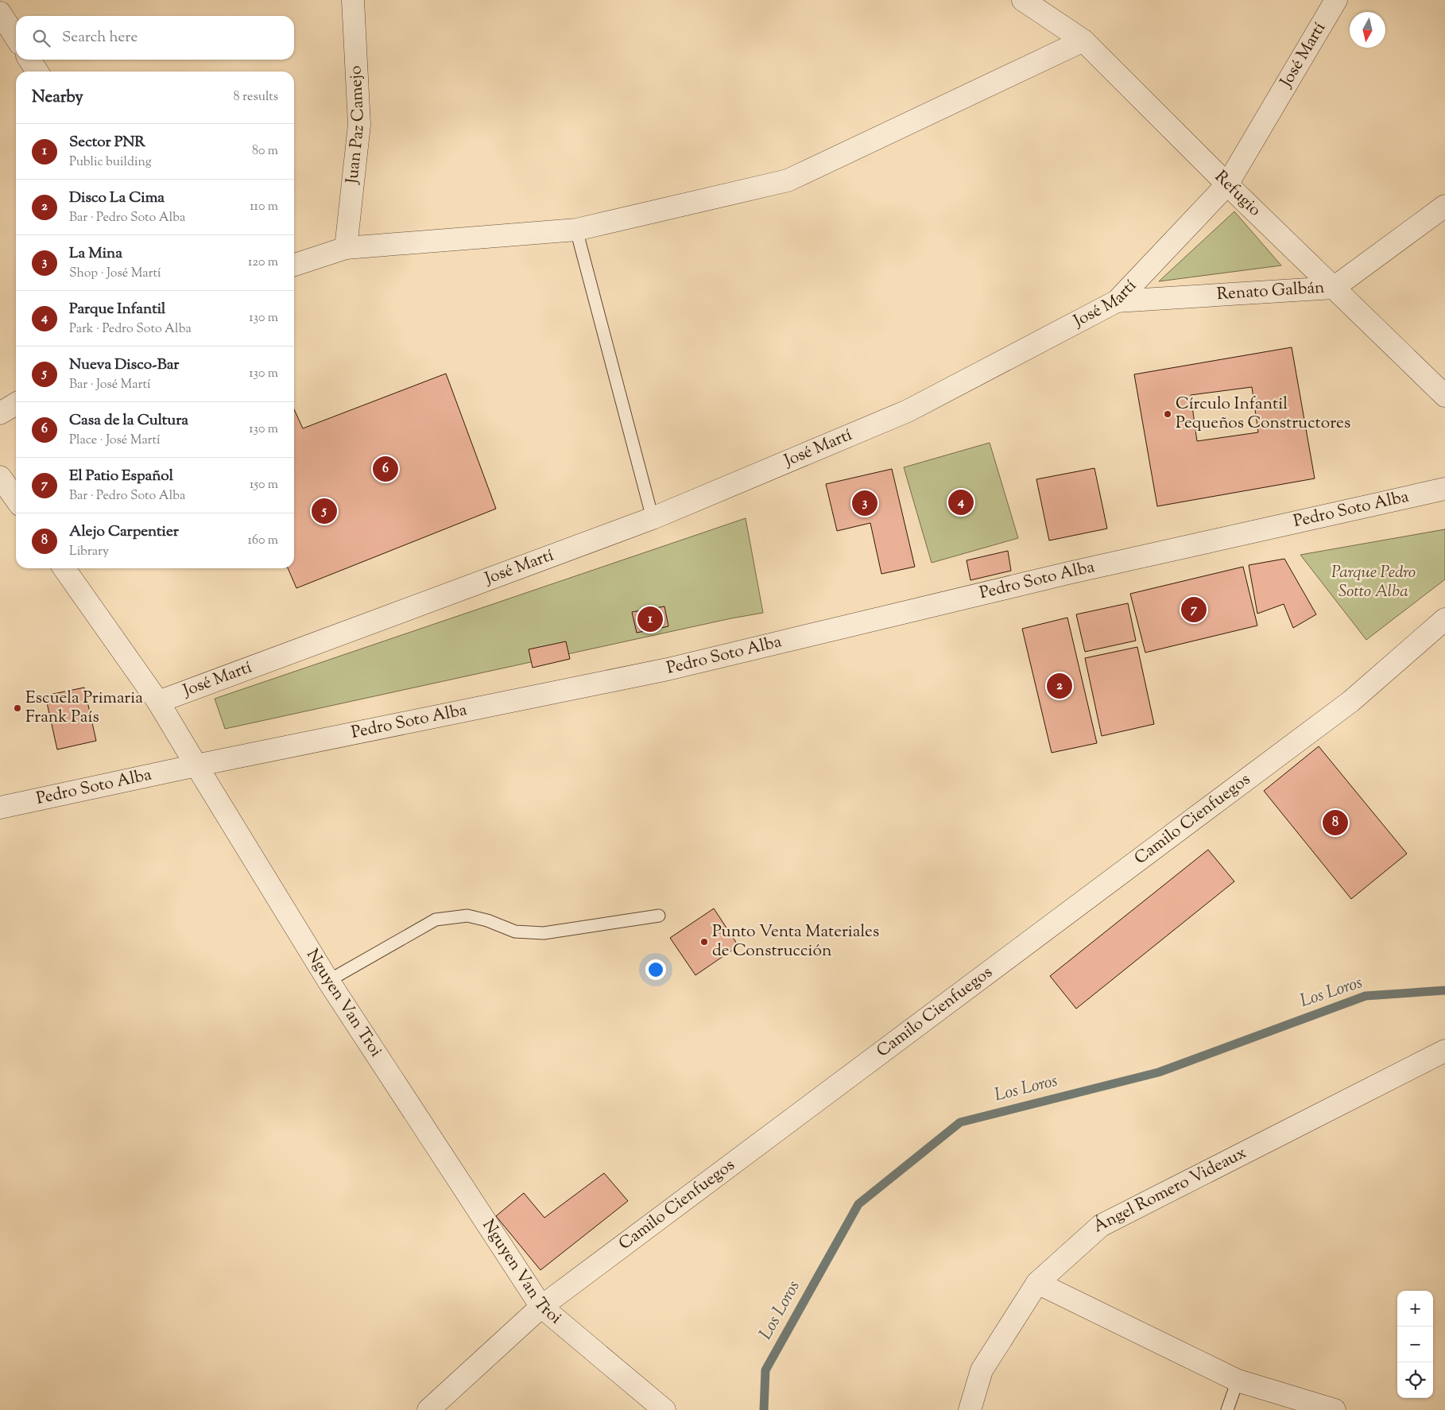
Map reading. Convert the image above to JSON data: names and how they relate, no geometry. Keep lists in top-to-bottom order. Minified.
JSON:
{"streets":{"street":["José Martí","Juan Paz Camejo","Refugio","Renato Galbán","Pedro Soto Alba","Camilo Cienfuegos","Nguyen Van Troi","Ángel Romero Videaux"]},"crossings":[["José Martí","Refugio"],["José Martí","Renato Galbán"],["José Martí","Nguyen Van Troi"],["Refugio","Renato Galbán"],["Pedro Soto Alba","Nguyen Van Troi"],["Camilo Cienfuegos","Nguyen Van Troi"]],"water":["Los Loros"],"parks":["Parque Pedro Sotto Alba"],"places":["Círculo Infantil Pequeños Constructores","Escuela Primaria Frank País","Punto Venta Materiales de Construcción"],"north":"bottom","page":{"search":"Search here","heading":["Nearby","8 results"],"list":[{"mark":"1","name":"Sector PNR","note":"Public building","value":"80 m"},{"mark":"2","name":"Disco La Cima","note":"Bar · Pedro Soto Alba","value":"110 m"},{"mark":"3","name":"La Mina","note":"Shop · José Martí","value":"120 m"},{"mark":"4","name":"Parque Infantil","note":"Park · Pedro Soto Alba","value":"130 m"},{"mark":"5","name":"Nueva Disco-Bar","note":"Bar · José Martí","value":"130 m"},{"mark":"6","name":"Casa de la Cultura","note":"Place · José Martí","value":"130 m"},{"mark":"7","name":"El Patio Español","note":"Bar · Pedro Soto Alba","value":"150 m"},{"mark":"8","name":"Alejo Carpentier","note":"Library","value":"160 m"}],"pins":["6","4","3","5","7","1","2","8"],"map_buttons":["+","−"]}}
